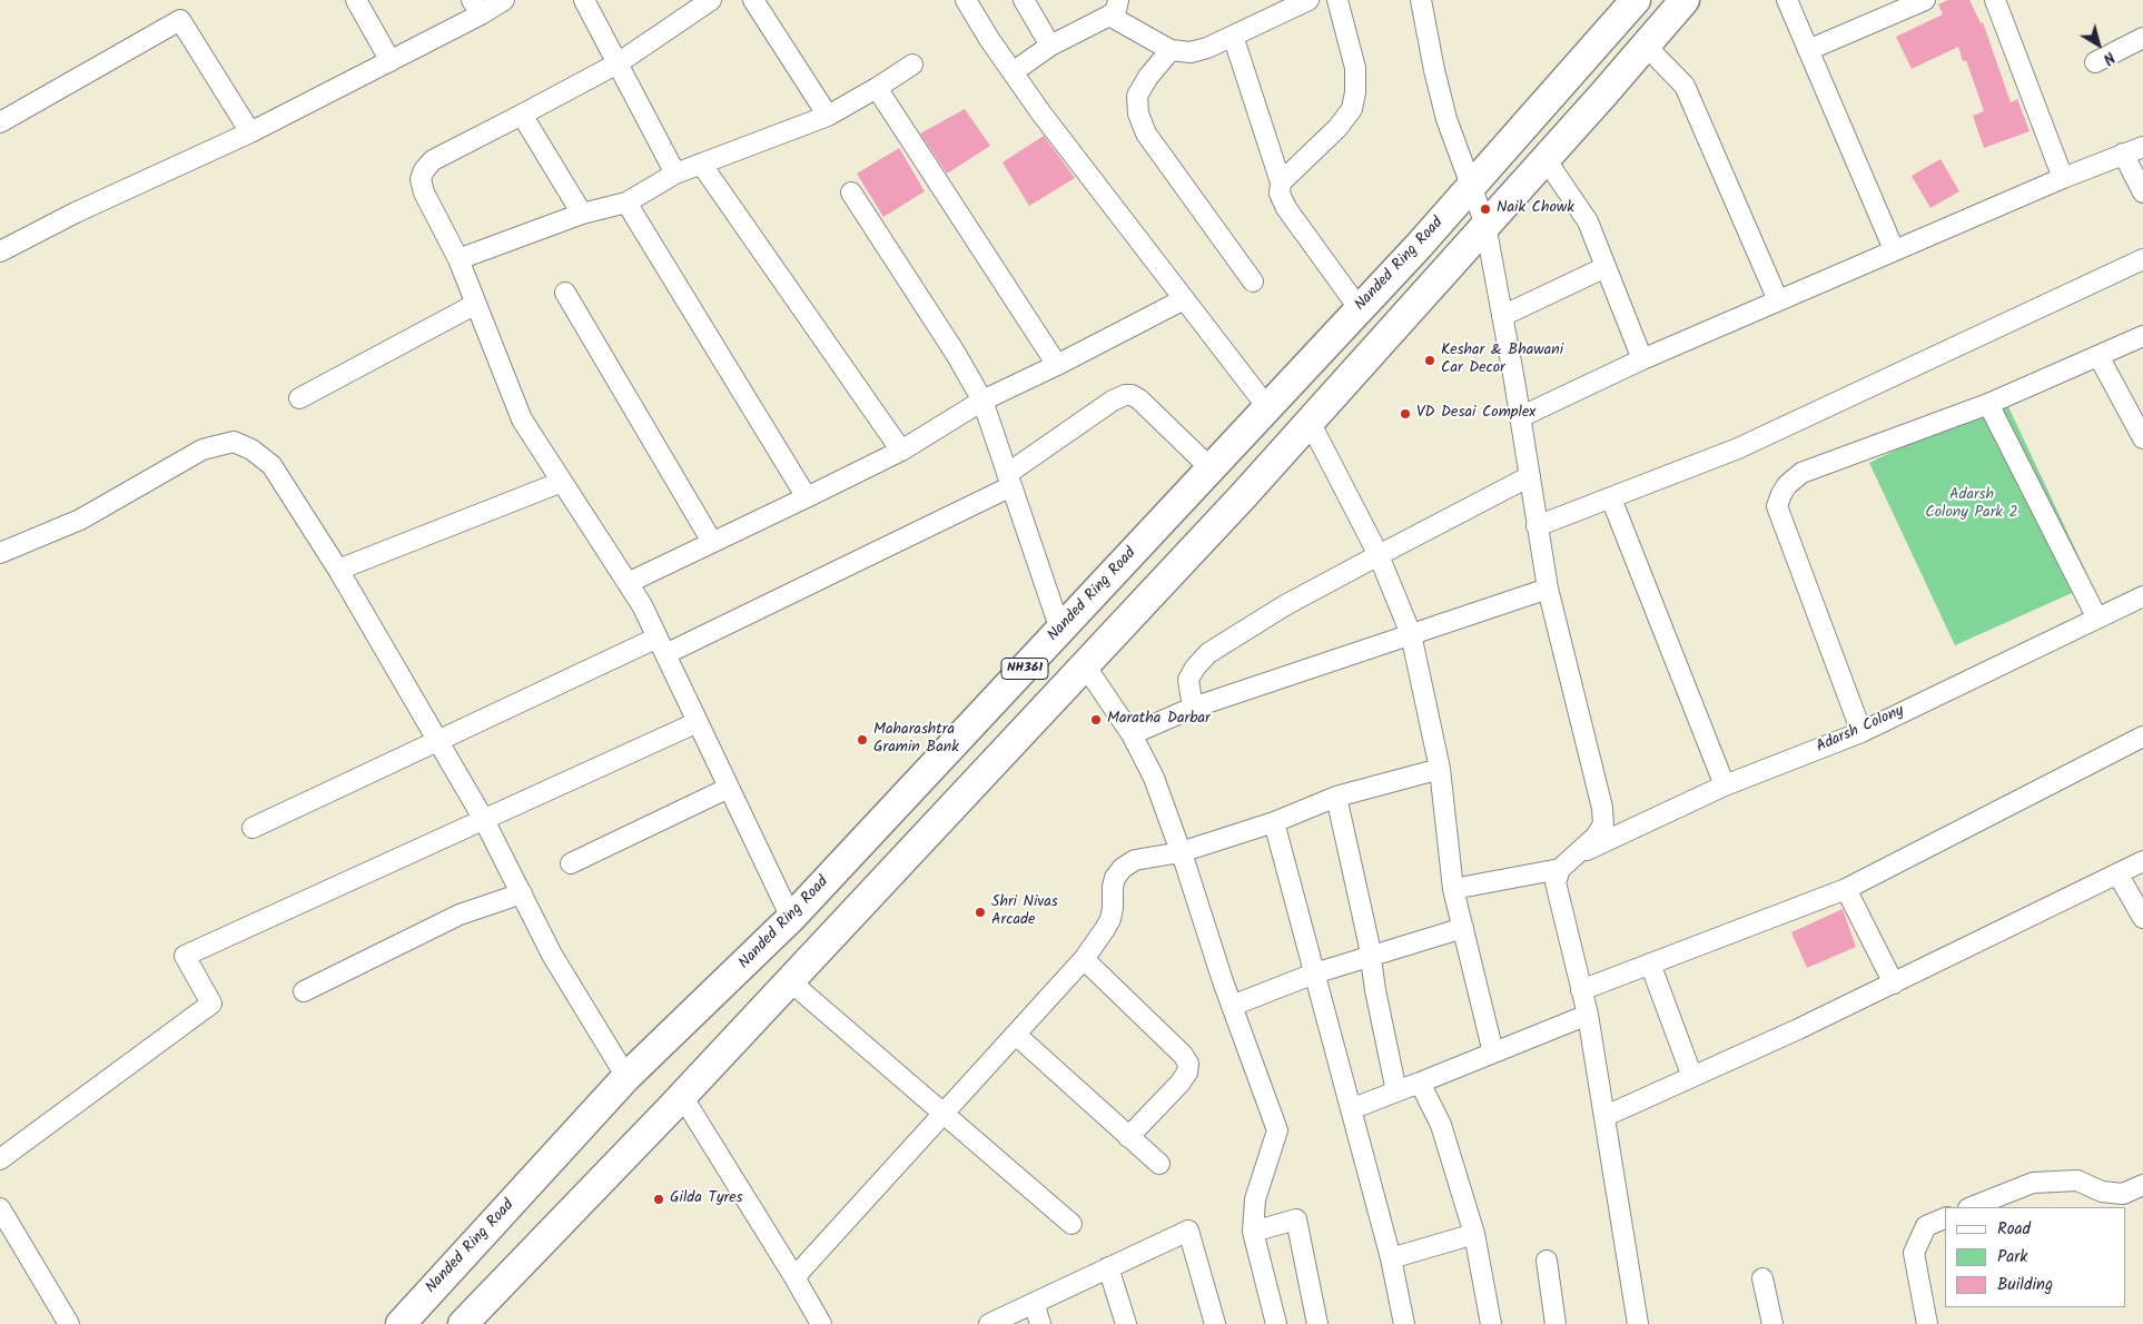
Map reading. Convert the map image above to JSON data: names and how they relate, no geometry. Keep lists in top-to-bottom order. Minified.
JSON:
{"streets":{"highway":["Nanded Ring Road","NH361"],"street":["Adarsh Colony"]},"parks":["Adarsh Colony Park 2"],"places":["Naik Chowk","Keshar & Bhawani Car Decor","VD Desai Complex","Maratha Darbar","Maharashtra Gramin Bank","Shri Nivas Arcade","Gilda Tyres"],"legend":["Road","Park","Building"],"north":"bottom right"}
